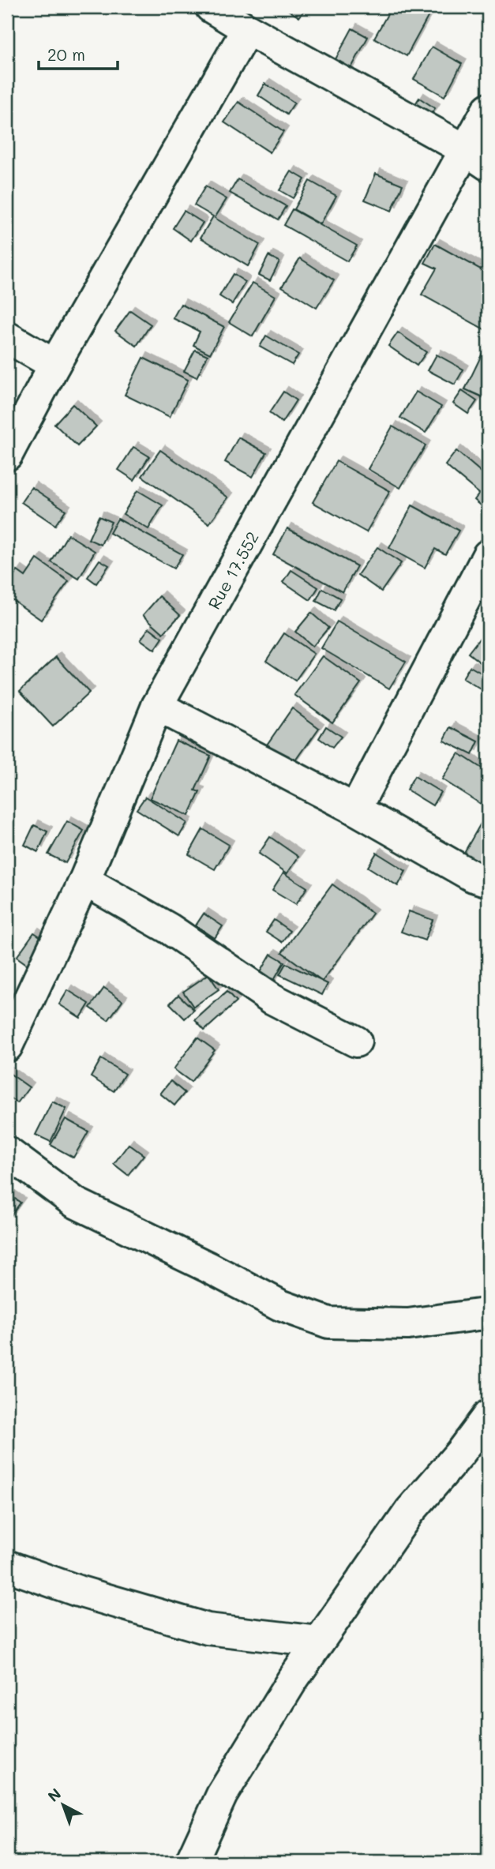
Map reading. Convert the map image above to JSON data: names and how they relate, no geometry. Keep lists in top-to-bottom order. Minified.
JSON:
{"streets":{"street":["Rue 17.552"]},"scale_bar":"20 m","north":"top left"}
